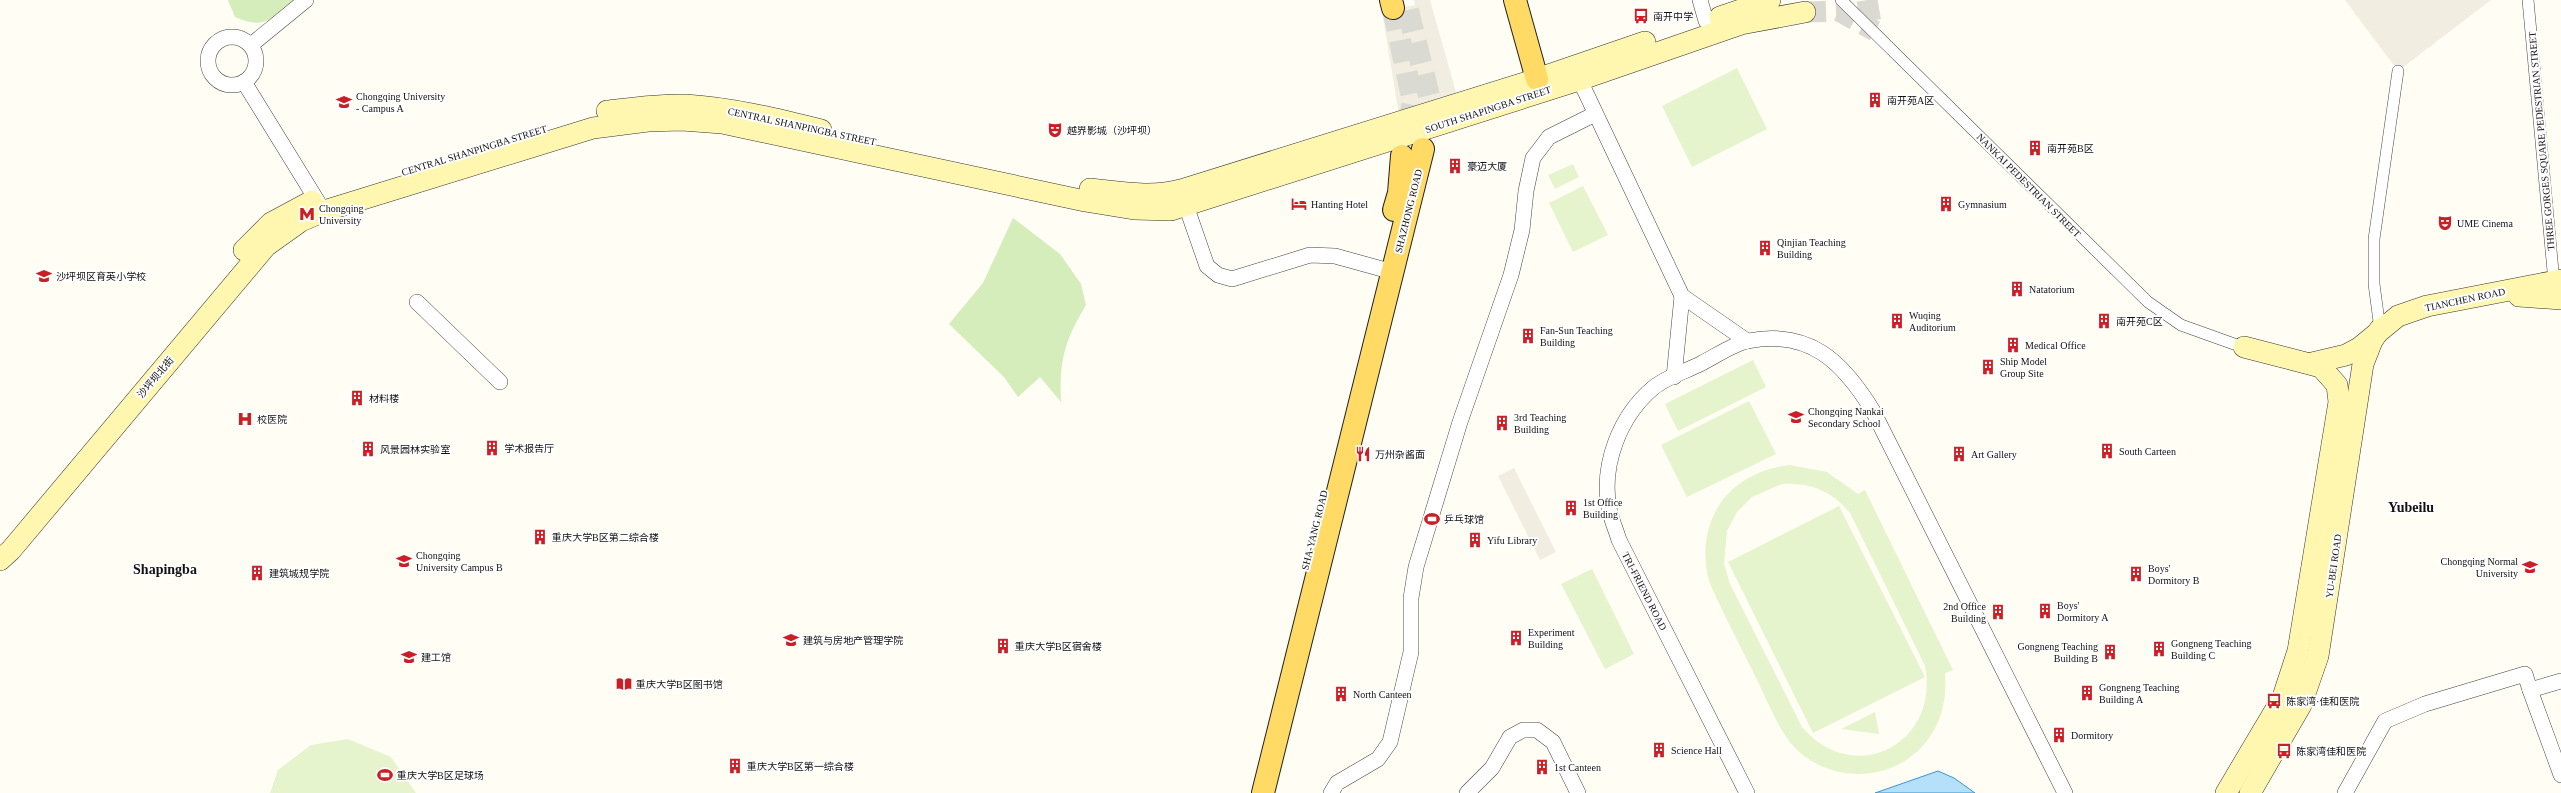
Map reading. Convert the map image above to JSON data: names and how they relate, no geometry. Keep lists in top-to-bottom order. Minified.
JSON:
{"streets":{"main road":["SOUTH SHAPINGBA STREET","CENTRAL SHANPINGBA STREET","SHAZHONG ROAD","TIANCHEN ROAD","沙坪坝北街","SHA-YANG ROAD","YU-BEI ROAD"],"street":["THREE GORGES SQUARE PEDESTRIAN STREET","NANKAI PEDESTRIAN STREET","TRI-FRIEND ROAD"]},"crossings":[["SOUTH SHAPINGBA STREET","CENTRAL SHANPINGBA STREET"],["CENTRAL SHANPINGBA STREET","沙坪坝北街"],["THREE GORGES SQUARE PEDESTRIAN STREET","TIANCHEN ROAD"],["SHAZHONG ROAD","SHA-YANG ROAD"],["TIANCHEN ROAD","YU-BEI ROAD"]],"districts":["Yubeilu","Shapingba"],"places":{"bus stop":["南开中学","陈家湾·佳和医院","陈家湾佳和医院"],"building":["南开苑A区","南开苑B区","豪迈大厦","Gymnasium","Qinjian Teaching Building","Natatorium","Wuqing Auditorium","南开苑C区","Fan-Sun Teaching Building","Medical Office","Ship Model Group Site","材料楼","3rd Teaching Building","学术报告厅","风景园林实验室","South Carteen","Art Gallery","1st Office Building","重庆大学B区第二综合楼","Yifu Library","建筑城规学院","Boys' Dormitory B","Boys' Dormitory A","2nd Office Building","Experiment Building","重庆大学B区宿舍楼","Gongneng Teaching Building C","Gongneng Teaching Building B","Gongneng Teaching Building A","North Canteen","Dormitory","Science Hall","重庆大学B区第一综合楼","1st Canteen"],"school or university":["Chongqing University - Campus A","沙坪坝区育英小学校","Chongqing Nankai Secondary School","Chongqing University Campus B","Chongqing Normal University","建筑与房地产管理学院","建工馆"],"theatre":["越界影城（沙坪坝）","UME Cinema"],"hotel":["Hanting Hotel"],"metro station":["Chongqing University"],"hospital":["校医院"],"restaurant":["万州杂酱面"],"sports":["乒乓球馆","重庆大学B区足球场"],"library":["重庆大学B区图书馆"]}}
